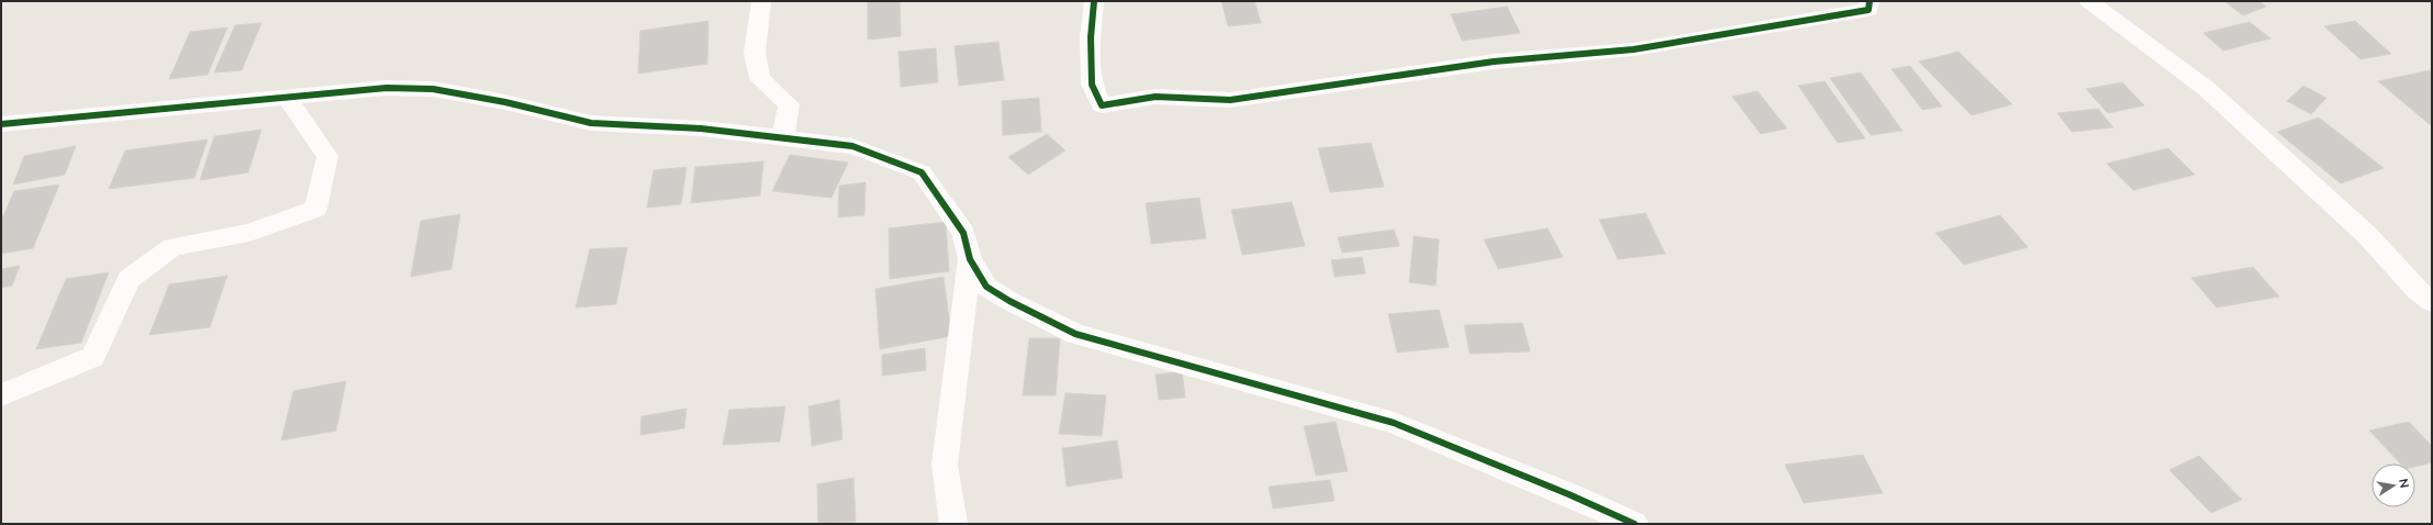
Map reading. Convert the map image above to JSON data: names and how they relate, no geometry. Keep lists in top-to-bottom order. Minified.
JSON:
{"north":"right"}
